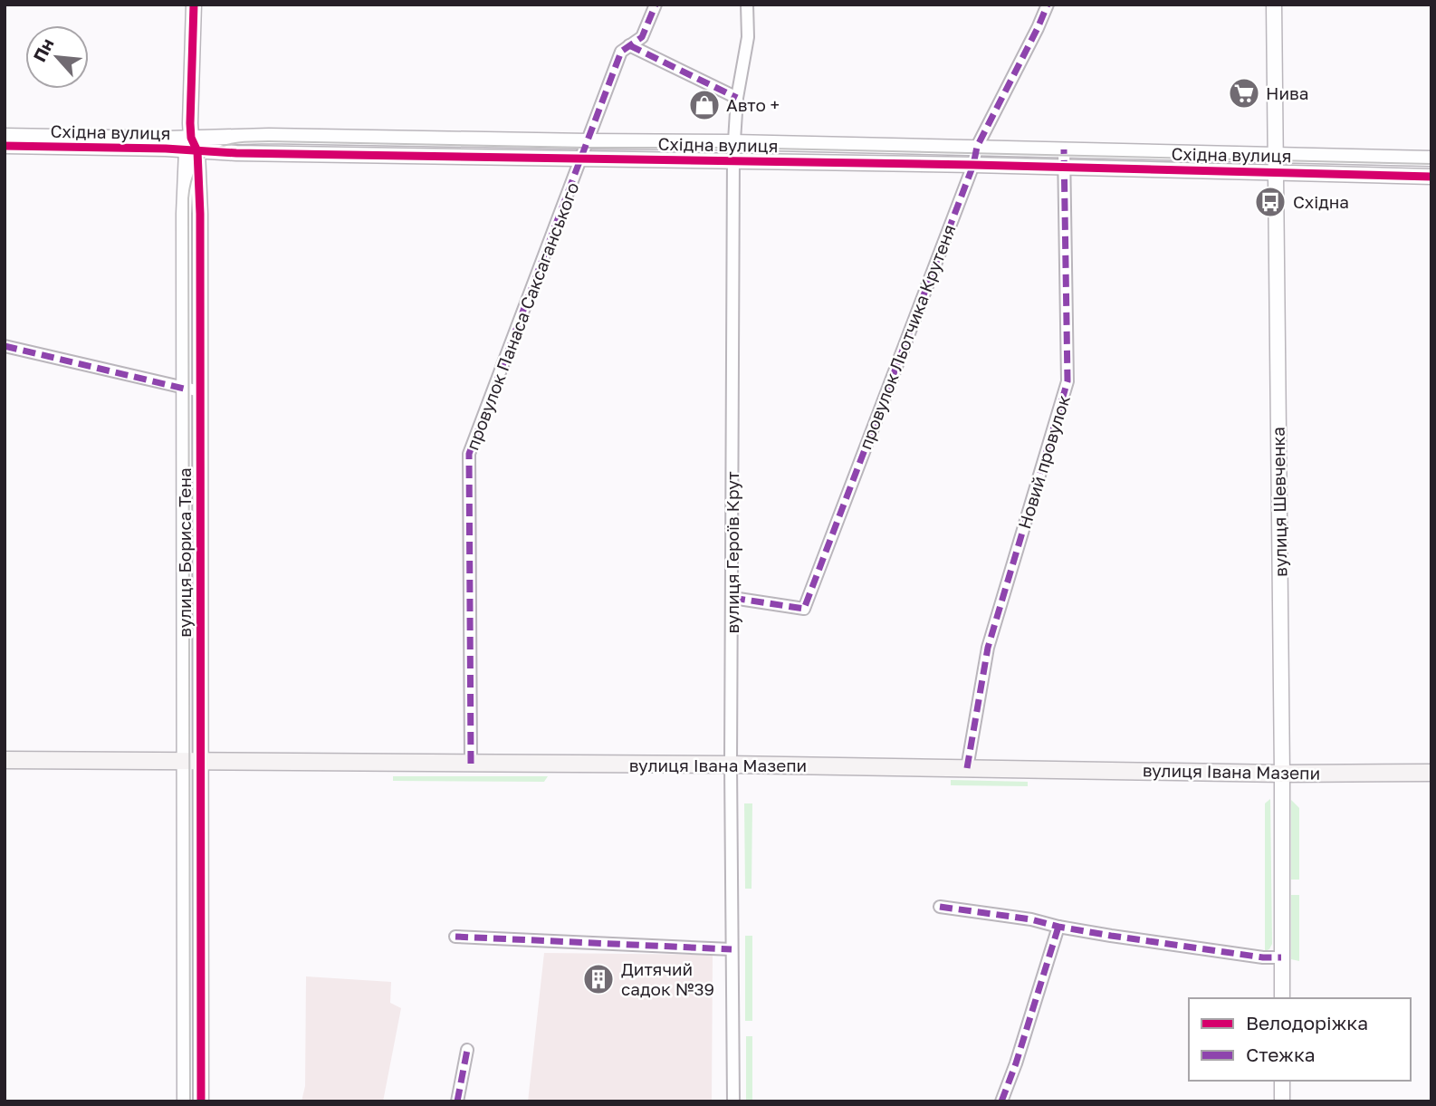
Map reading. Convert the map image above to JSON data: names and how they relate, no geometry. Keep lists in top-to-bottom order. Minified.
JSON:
{"streets":{"main road":["вулиця Івана Мазепи"],"street":["Східна вулиця","провулок Панаса Саксаганського","провулок Льотчика Крутеня","Новий провулок","вулиця Шевченка","вулиця Бориса Тена","вулиця Героїв Крут"]},"crossings":[["Східна вулиця","провулок Панаса Саксаганського"],["Східна вулиця","провулок Льотчика Крутеня"],["Східна вулиця","Новий провулок"],["Східна вулиця","вулиця Шевченка"],["Східна вулиця","вулиця Бориса Тена"],["Східна вулиця","вулиця Героїв Крут"],["провулок Панаса Саксаганського","вулиця Івана Мазепи"],["провулок Льотчика Крутеня","вулиця Героїв Крут"],["Новий провулок","вулиця Івана Мазепи"],["вулиця Шевченка","вулиця Івана Мазепи"],["вулиця Бориса Тена","вулиця Івана Мазепи"],["вулиця Героїв Крут","вулиця Івана Мазепи"]],"places":{"supermarket":["Нива"],"shop":["Авто +"],"bus stop":["Східна"],"building":["Дитячий садок №39"]},"legend":["Велодоріжка","Стежка"],"north":"top left"}
